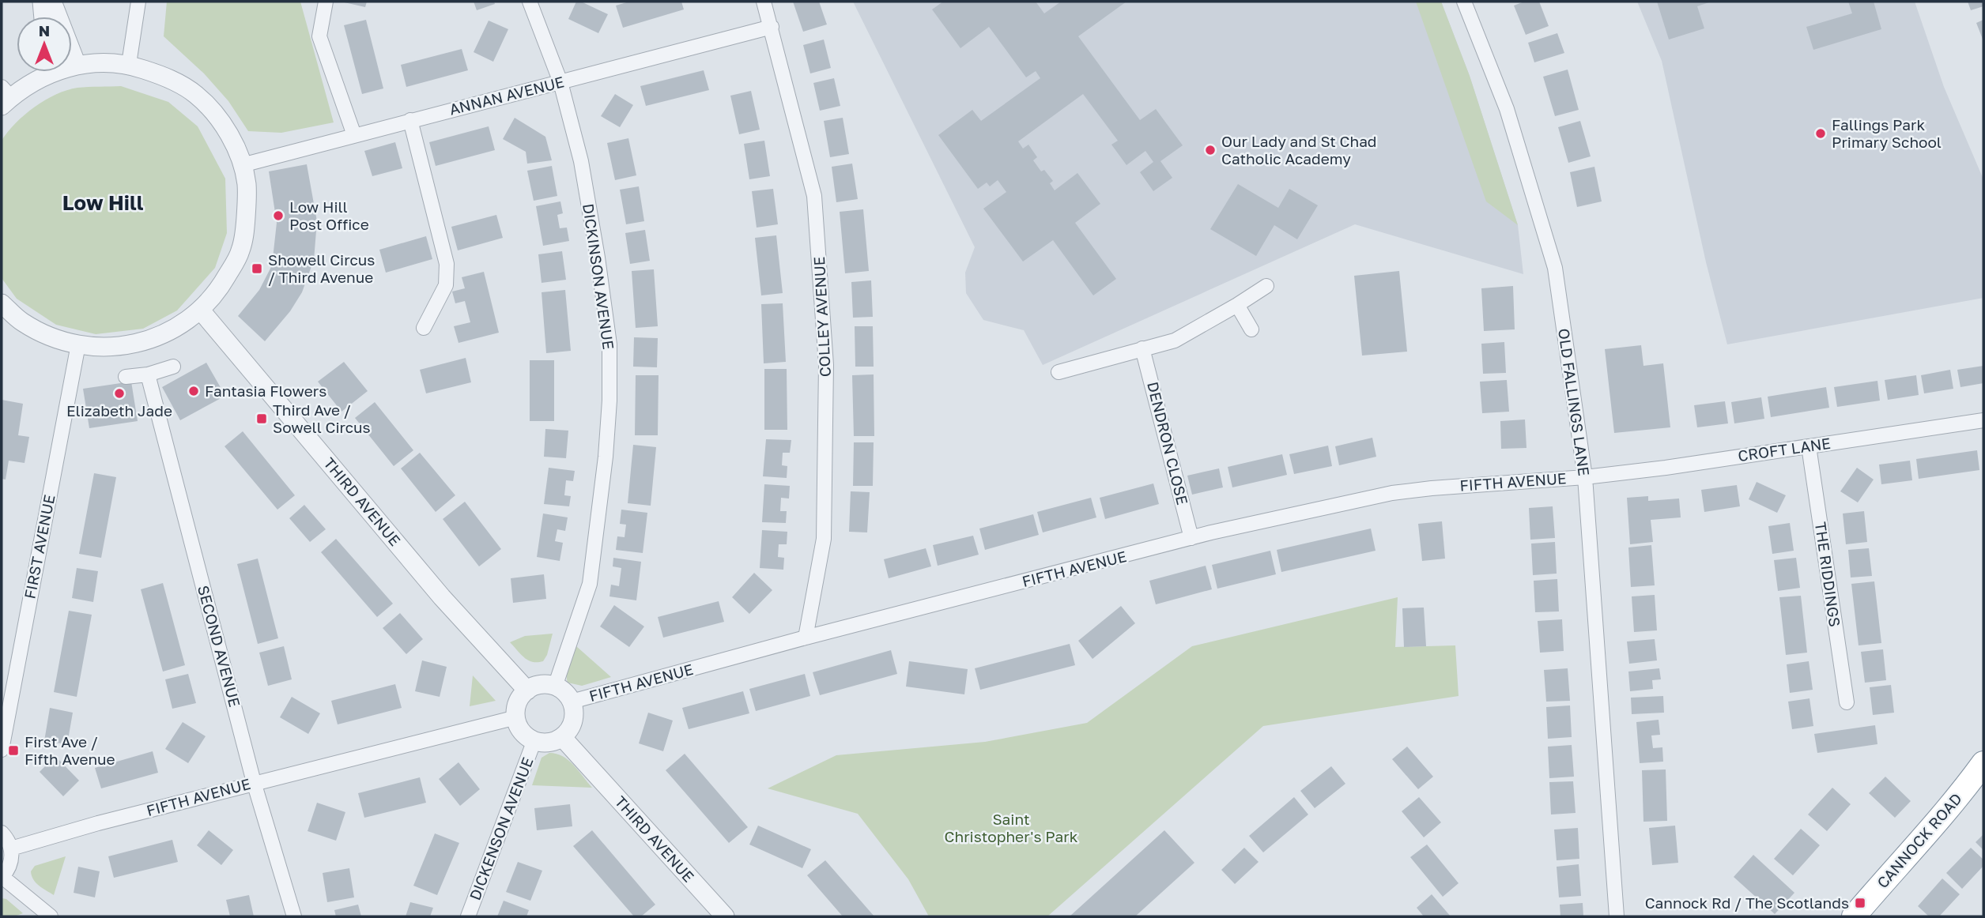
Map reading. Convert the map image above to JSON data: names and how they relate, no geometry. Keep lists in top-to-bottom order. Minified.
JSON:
{"streets":{"highway":["CANNOCK ROAD"],"street":["ANNAN AVENUE","DICKINSON AVENUE","COLLEY AVENUE","OLD FALLINGS LANE","DENDRON CLOSE","CROFT LANE","FIFTH AVENUE","THIRD AVENUE","FIRST AVENUE","THE RIDDINGS","SECOND AVENUE","DICKENSON AVENUE"]},"crossings":[["ANNAN AVENUE","DICKINSON AVENUE"],["ANNAN AVENUE","COLLEY AVENUE"],["DICKINSON AVENUE","FIFTH AVENUE"],["DICKINSON AVENUE","THIRD AVENUE"],["DICKINSON AVENUE","DICKENSON AVENUE"],["COLLEY AVENUE","FIFTH AVENUE"],["OLD FALLINGS LANE","CROFT LANE"],["OLD FALLINGS LANE","FIFTH AVENUE"],["DENDRON CLOSE","FIFTH AVENUE"],["CROFT LANE","FIFTH AVENUE"],["CROFT LANE","THE RIDDINGS"],["FIFTH AVENUE","THIRD AVENUE"],["FIFTH AVENUE","SECOND AVENUE"],["FIFTH AVENUE","DICKENSON AVENUE"],["THIRD AVENUE","DICKENSON AVENUE"]],"districts":["Low Hill"],"parks":["Saint Christopher's Park"],"places":{"other":["Fallings Park Primary School","Our Lady and St Chad Catholic Academy","Low Hill Post Office","Fantasia Flowers","Elizabeth Jade"],"transit":["Showell Circus / Third Avenue","Third Ave / Sowell Circus","First Ave / Fifth Avenue","Cannock Rd / The Scotlands"]},"north":"top"}
